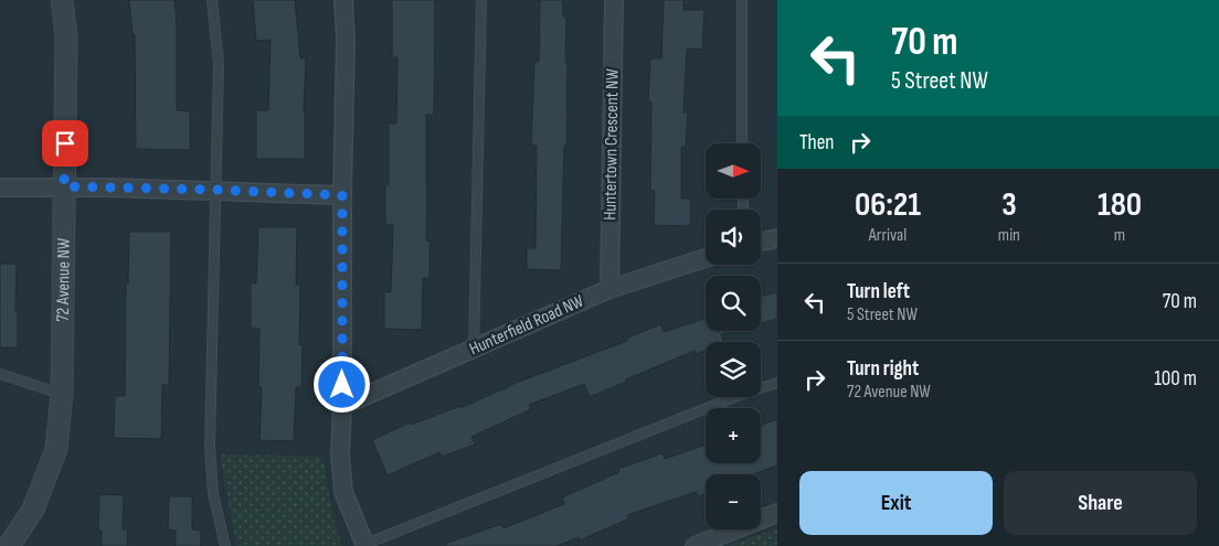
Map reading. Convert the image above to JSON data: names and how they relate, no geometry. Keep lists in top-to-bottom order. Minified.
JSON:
{"streets":{"street":["Huntertown Crescent NW","72 Avenue NW","Hunterfield Road NW"]},"crossings":[["Huntertown Crescent NW","Hunterfield Road NW"]],"north":"right","page":{"turn":["70 m","5 Street NW"],"then":"Then","map_buttons":["+","−"],"eta":["06:21","Arrival","3","min","180","m"],"list":[{"name":"Turn left","note":"5 Street NW","value":"70 m"},{"name":"Turn right","note":"72 Avenue NW","value":"100 m"}],"buttons":["Exit","Share"]}}
